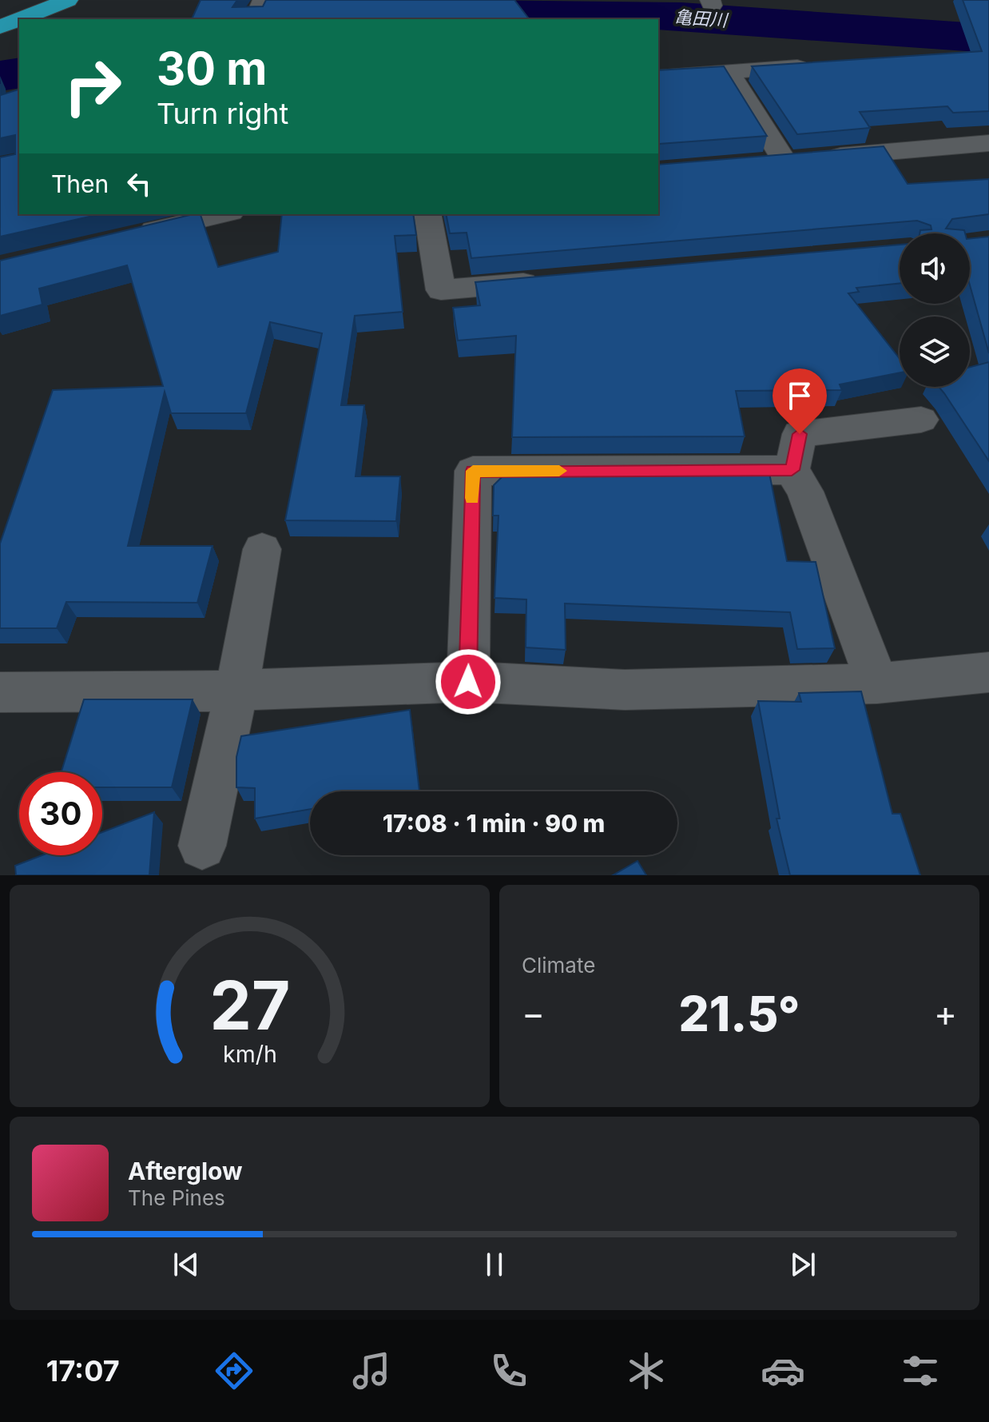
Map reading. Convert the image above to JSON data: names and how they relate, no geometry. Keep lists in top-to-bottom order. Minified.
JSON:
{"water":["亀田川"],"page":{"turn":["30 m","Turn right"],"then":"Then","limit":"30","trip":"17:08 · 1 min · 90 m","tile":"Climate","heat":["−","21.5°","+"],"song":["Afterglow","The Pines"],"tabs":"17:07","gauge":["27","km/h"]}}
